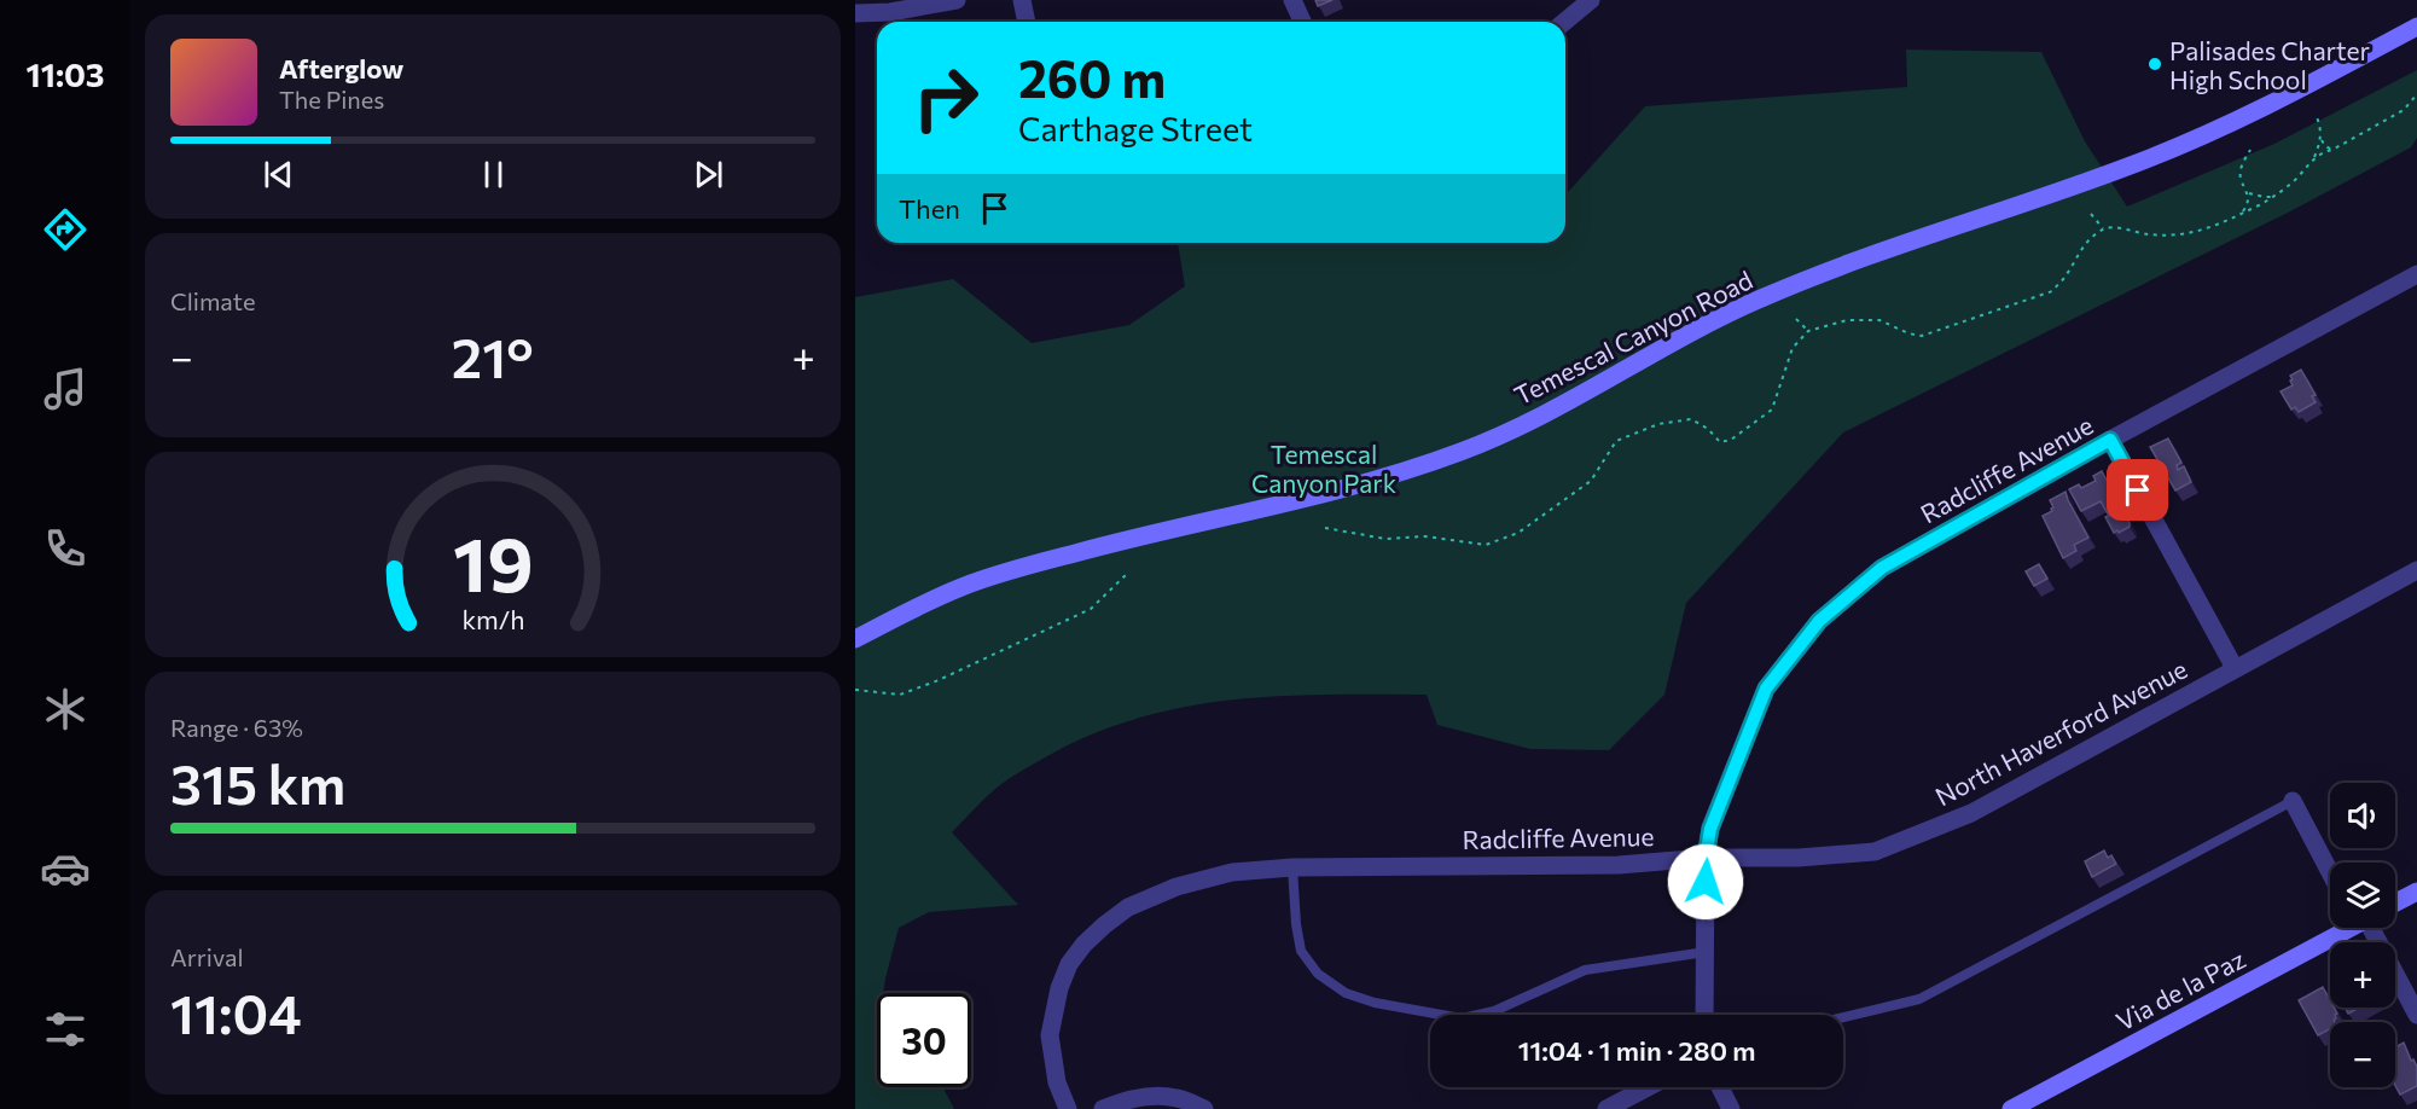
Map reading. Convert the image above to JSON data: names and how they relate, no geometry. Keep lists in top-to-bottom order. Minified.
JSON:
{"streets":{"main road":["Temescal Canyon Road","Via de la Paz"],"street":["Radcliffe Avenue","North Haverford Avenue"]},"crossings":[["Radcliffe Avenue","North Haverford Avenue"]],"parks":["Temescal Canyon Park"],"places":["Palisades Charter High School"],"page":{"tabs":"11:03","turn":["260 m","Carthage Street"],"song":["Afterglow","The Pines"],"then":"Then","tile":["Climate",["Range · 63%","315 km"],["Arrival","11:04"]],"heat":["−","21°","+"],"map_buttons":["+","−"],"limit":"30","trip":"11:04 · 1 min · 280 m","gauge":["19","km/h"]}}
